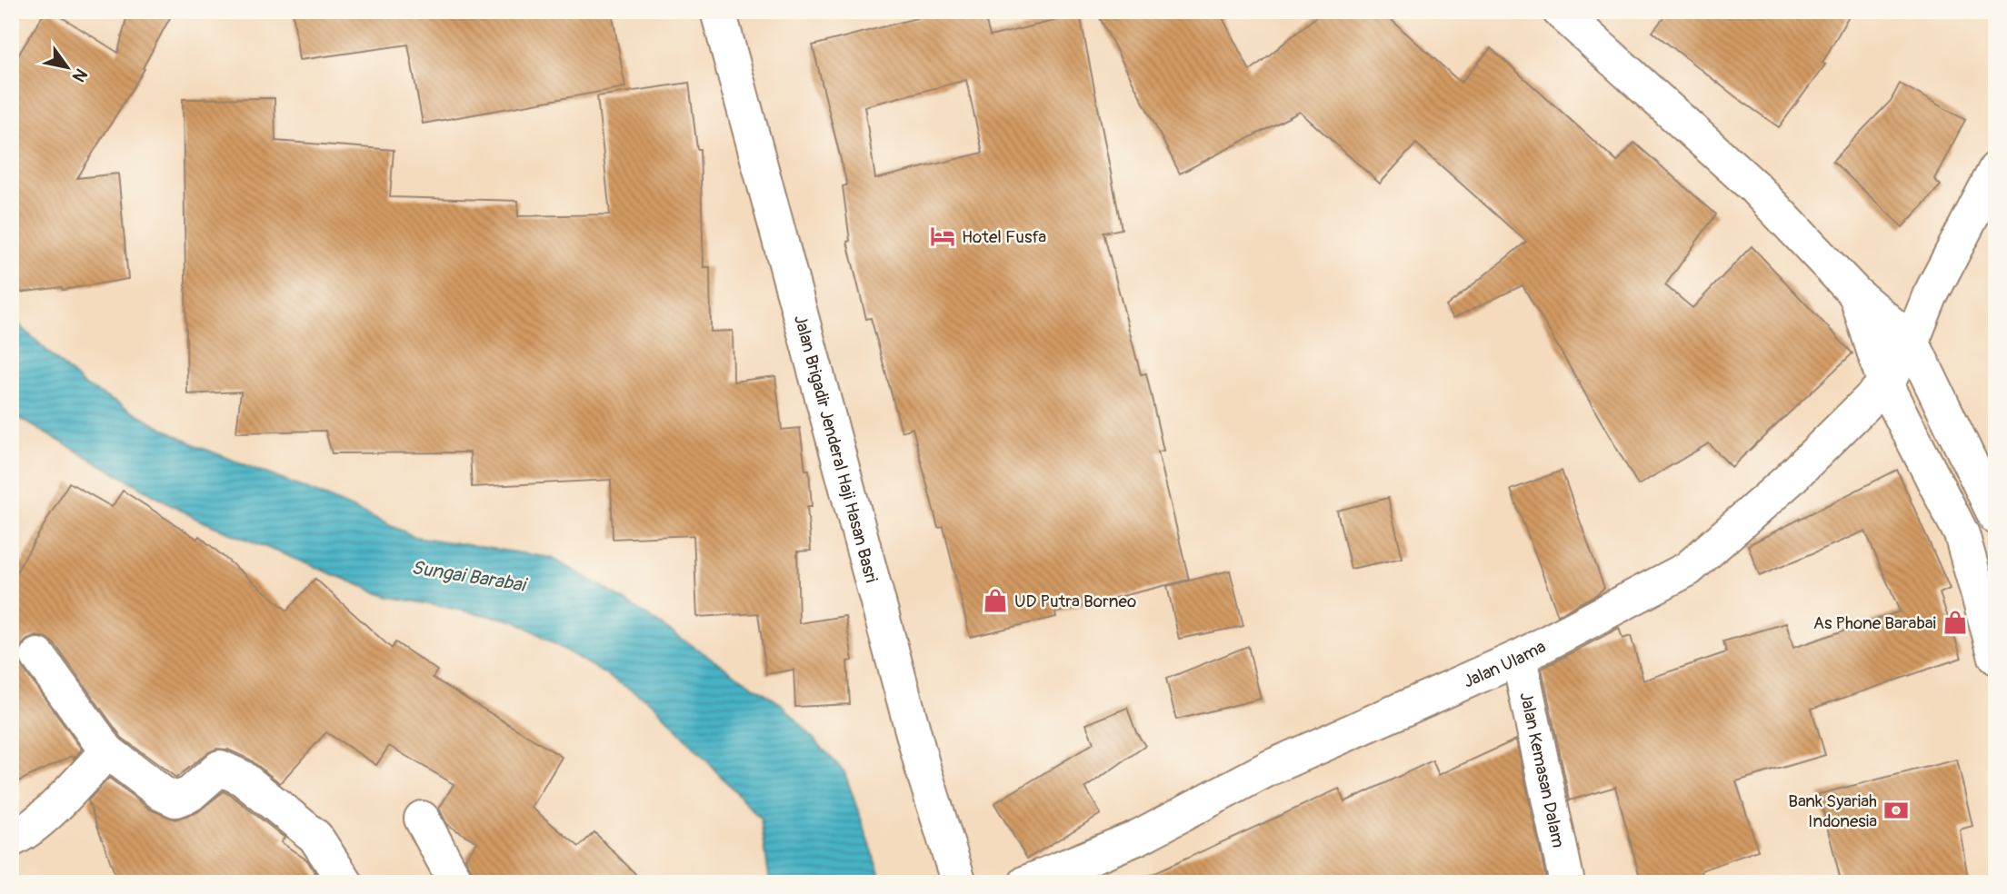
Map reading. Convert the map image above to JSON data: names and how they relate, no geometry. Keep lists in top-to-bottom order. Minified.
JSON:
{"streets":{"street":["Jalan Brigadir Jenderal Haji Hasan Basri","Jalan Ulama","Jalan Kemasan Dalam"]},"crossings":[["Jalan Ulama","Jalan Kemasan Dalam"]],"water":["Sungai Barabai"],"places":{"hotel":["Hotel Fusfa"],"shop":["UD Putra Borneo","As Phone Barabai"],"bank":["Bank Syariah Indonesia"]},"north":"bottom right"}
